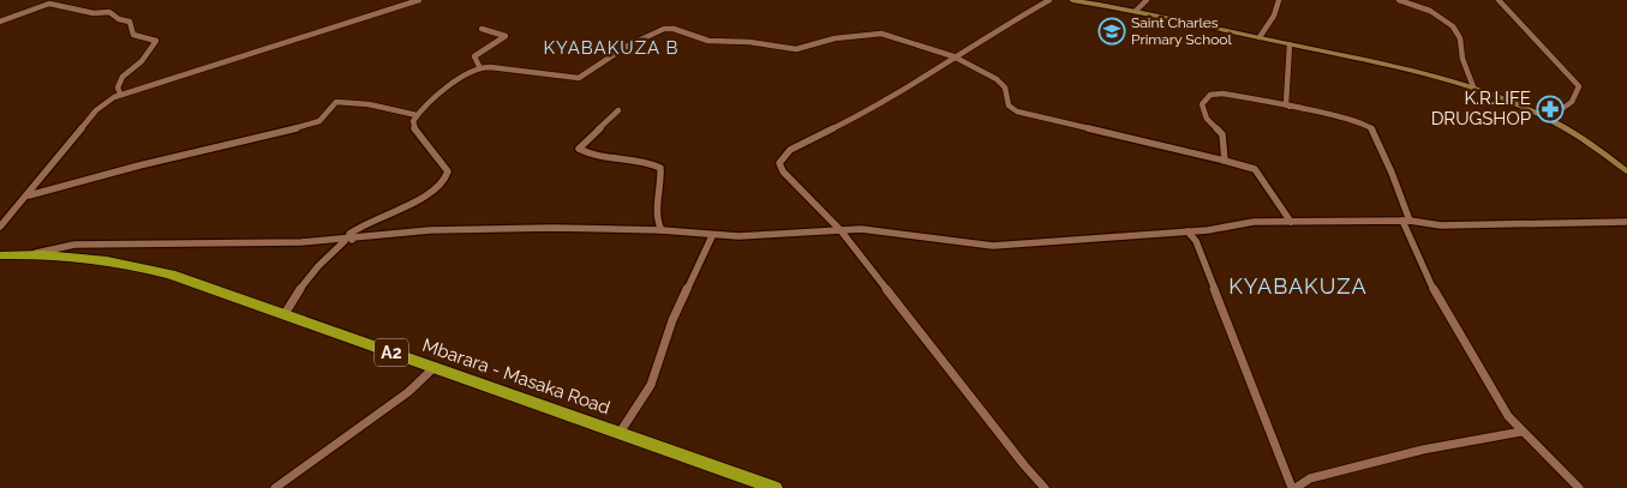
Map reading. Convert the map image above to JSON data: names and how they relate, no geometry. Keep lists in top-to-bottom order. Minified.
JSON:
{"streets":{"highway":["A2","Mbarara - Masaka Road"]},"districts":["KYABAKUZA B","KYABAKUZA"],"places":{"school or university":["Saint Charles Primary School"],"pharmacy":["K.R.LIFE DRUGSHOP"]}}
